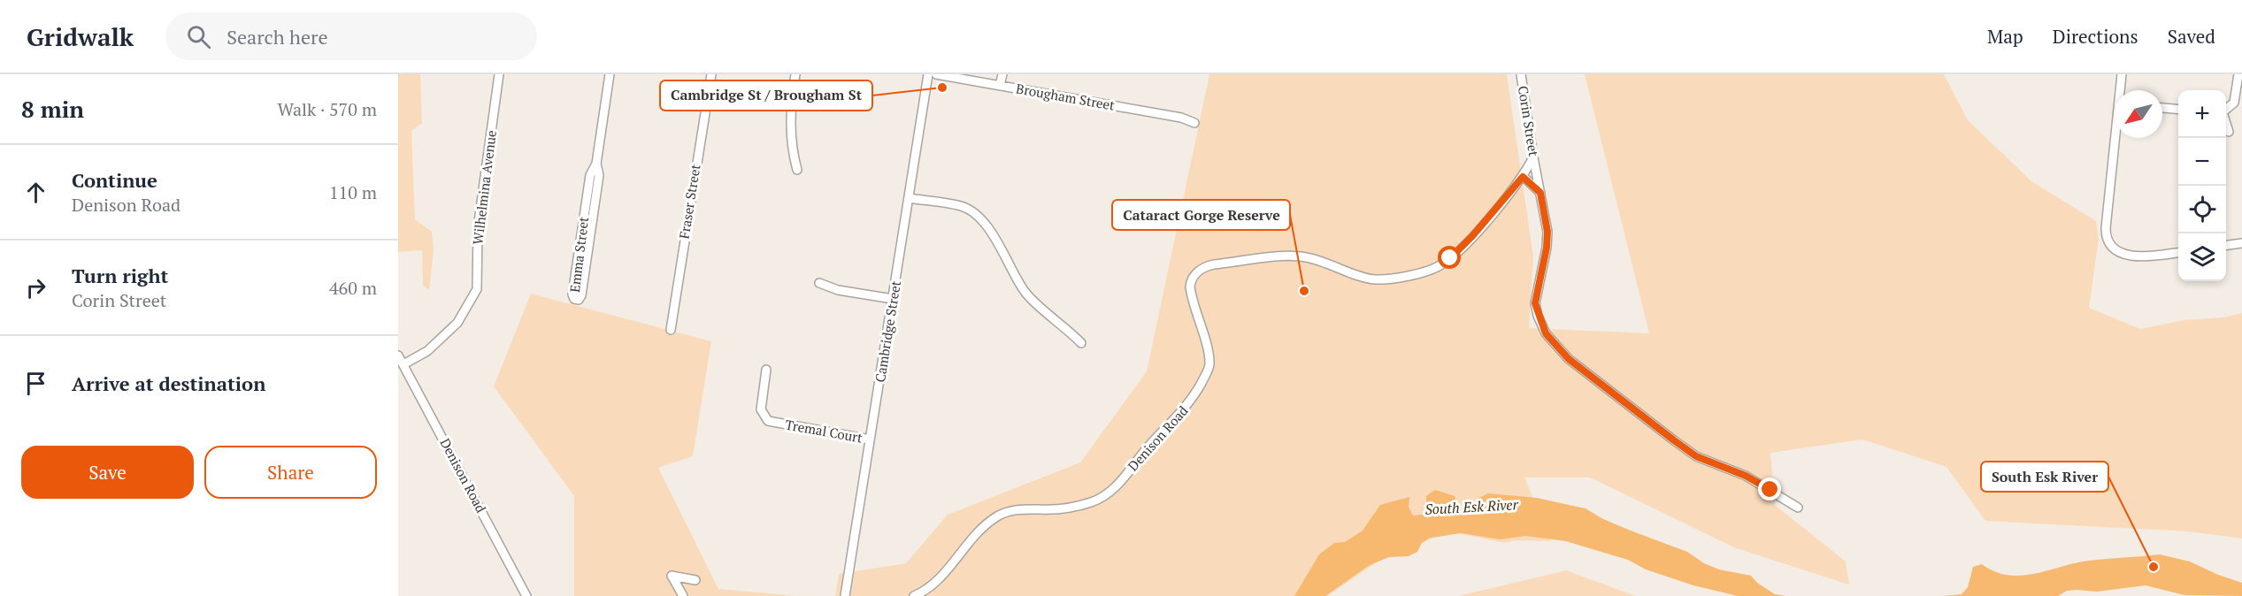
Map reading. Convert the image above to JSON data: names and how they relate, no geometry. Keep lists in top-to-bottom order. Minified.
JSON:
{"streets":{"street":["Brougham Street","Corin Street","Wilhelmina Avenue","Fraser Street","Emma Street","Cambridge Street","Tremal Court","Denison Road"]},"crossings":[["Corin Street","Denison Road"],["Wilhelmina Avenue","Denison Road"],["Cambridge Street","Tremal Court"]],"water":["South Esk River"],"places":["Cambridge St / Brougham St","Cataract Gorge Reserve","South Esk River"],"north":"bottom left","page":{"header":"Gridwalk","search":"Search here","nav":["Map","Directions","Saved"],"heading":["8 min","Walk · 570 m"],"map_buttons":["+","−"],"list":[["Continue","Denison Road","110 m"],["Turn right","Corin Street","460 m"],"Arrive at destination"],"buttons":["Save","Share"]}}
